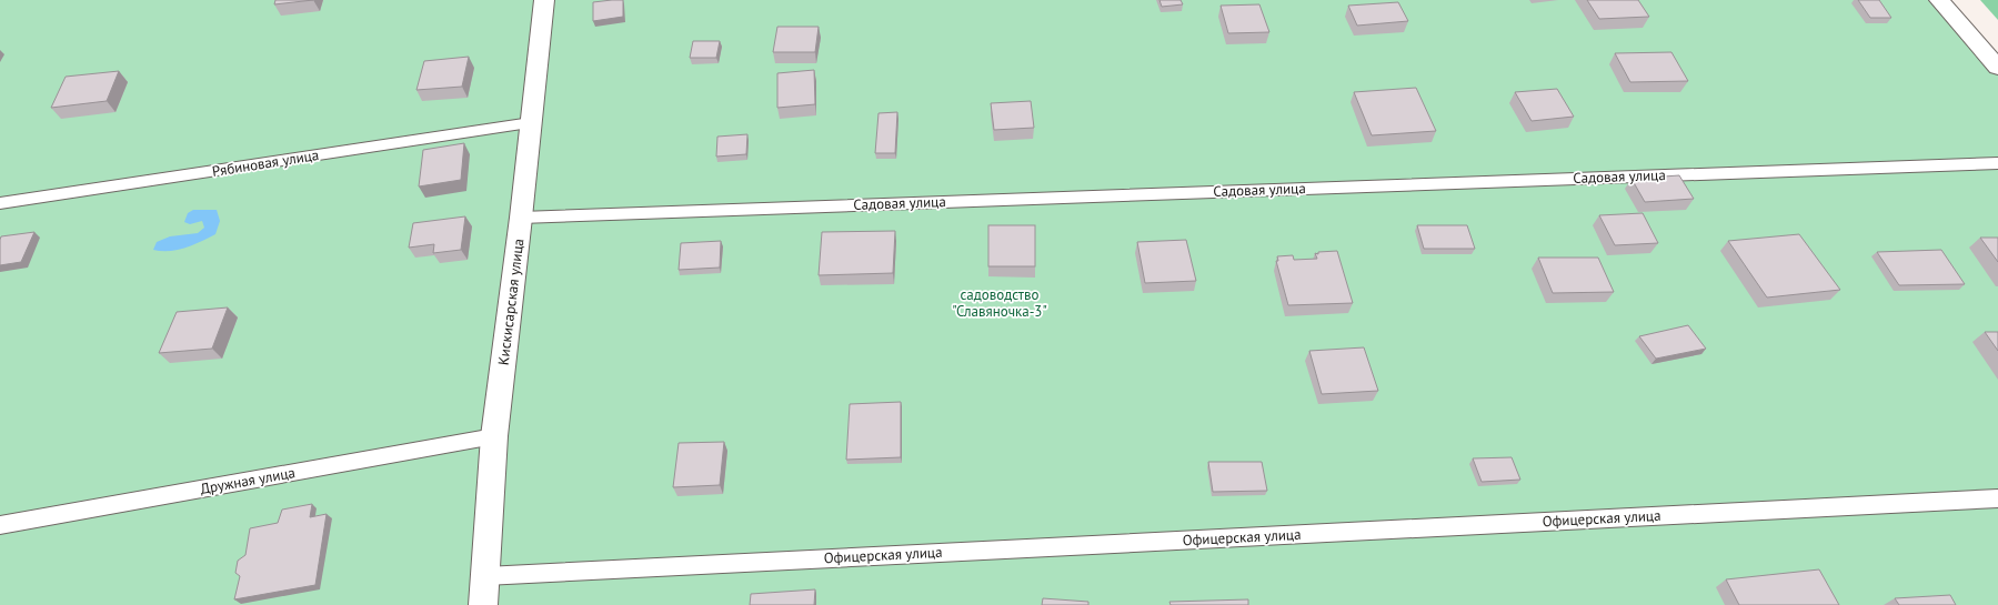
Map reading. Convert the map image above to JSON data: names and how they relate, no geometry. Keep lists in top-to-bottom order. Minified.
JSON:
{"streets":{"street":["Кискисарская улица"],"lane":["Рябиновая улица","Садовая улица","Дружная улица","Офицерская улица"]},"crossings":[["Рябиновая улица","Кискисарская улица"],["Садовая улица","Кискисарская улица"],["Кискисарская улица","Дружная улица"],["Кискисарская улица","Офицерская улица"]],"parks":["садоводство \"Славяночка-3\""]}
